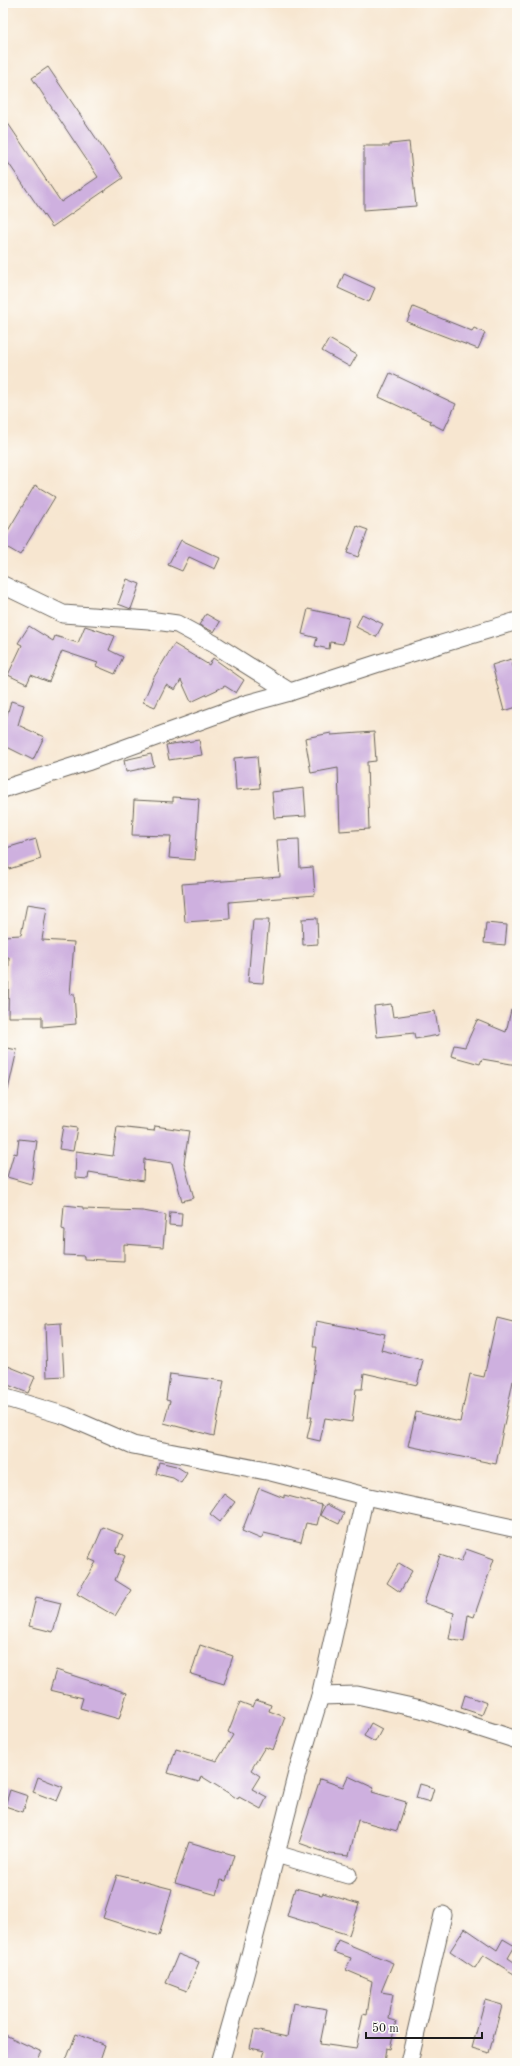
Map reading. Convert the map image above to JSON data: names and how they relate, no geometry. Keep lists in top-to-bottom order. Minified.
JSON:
{"scale_bar":"50 m"}
